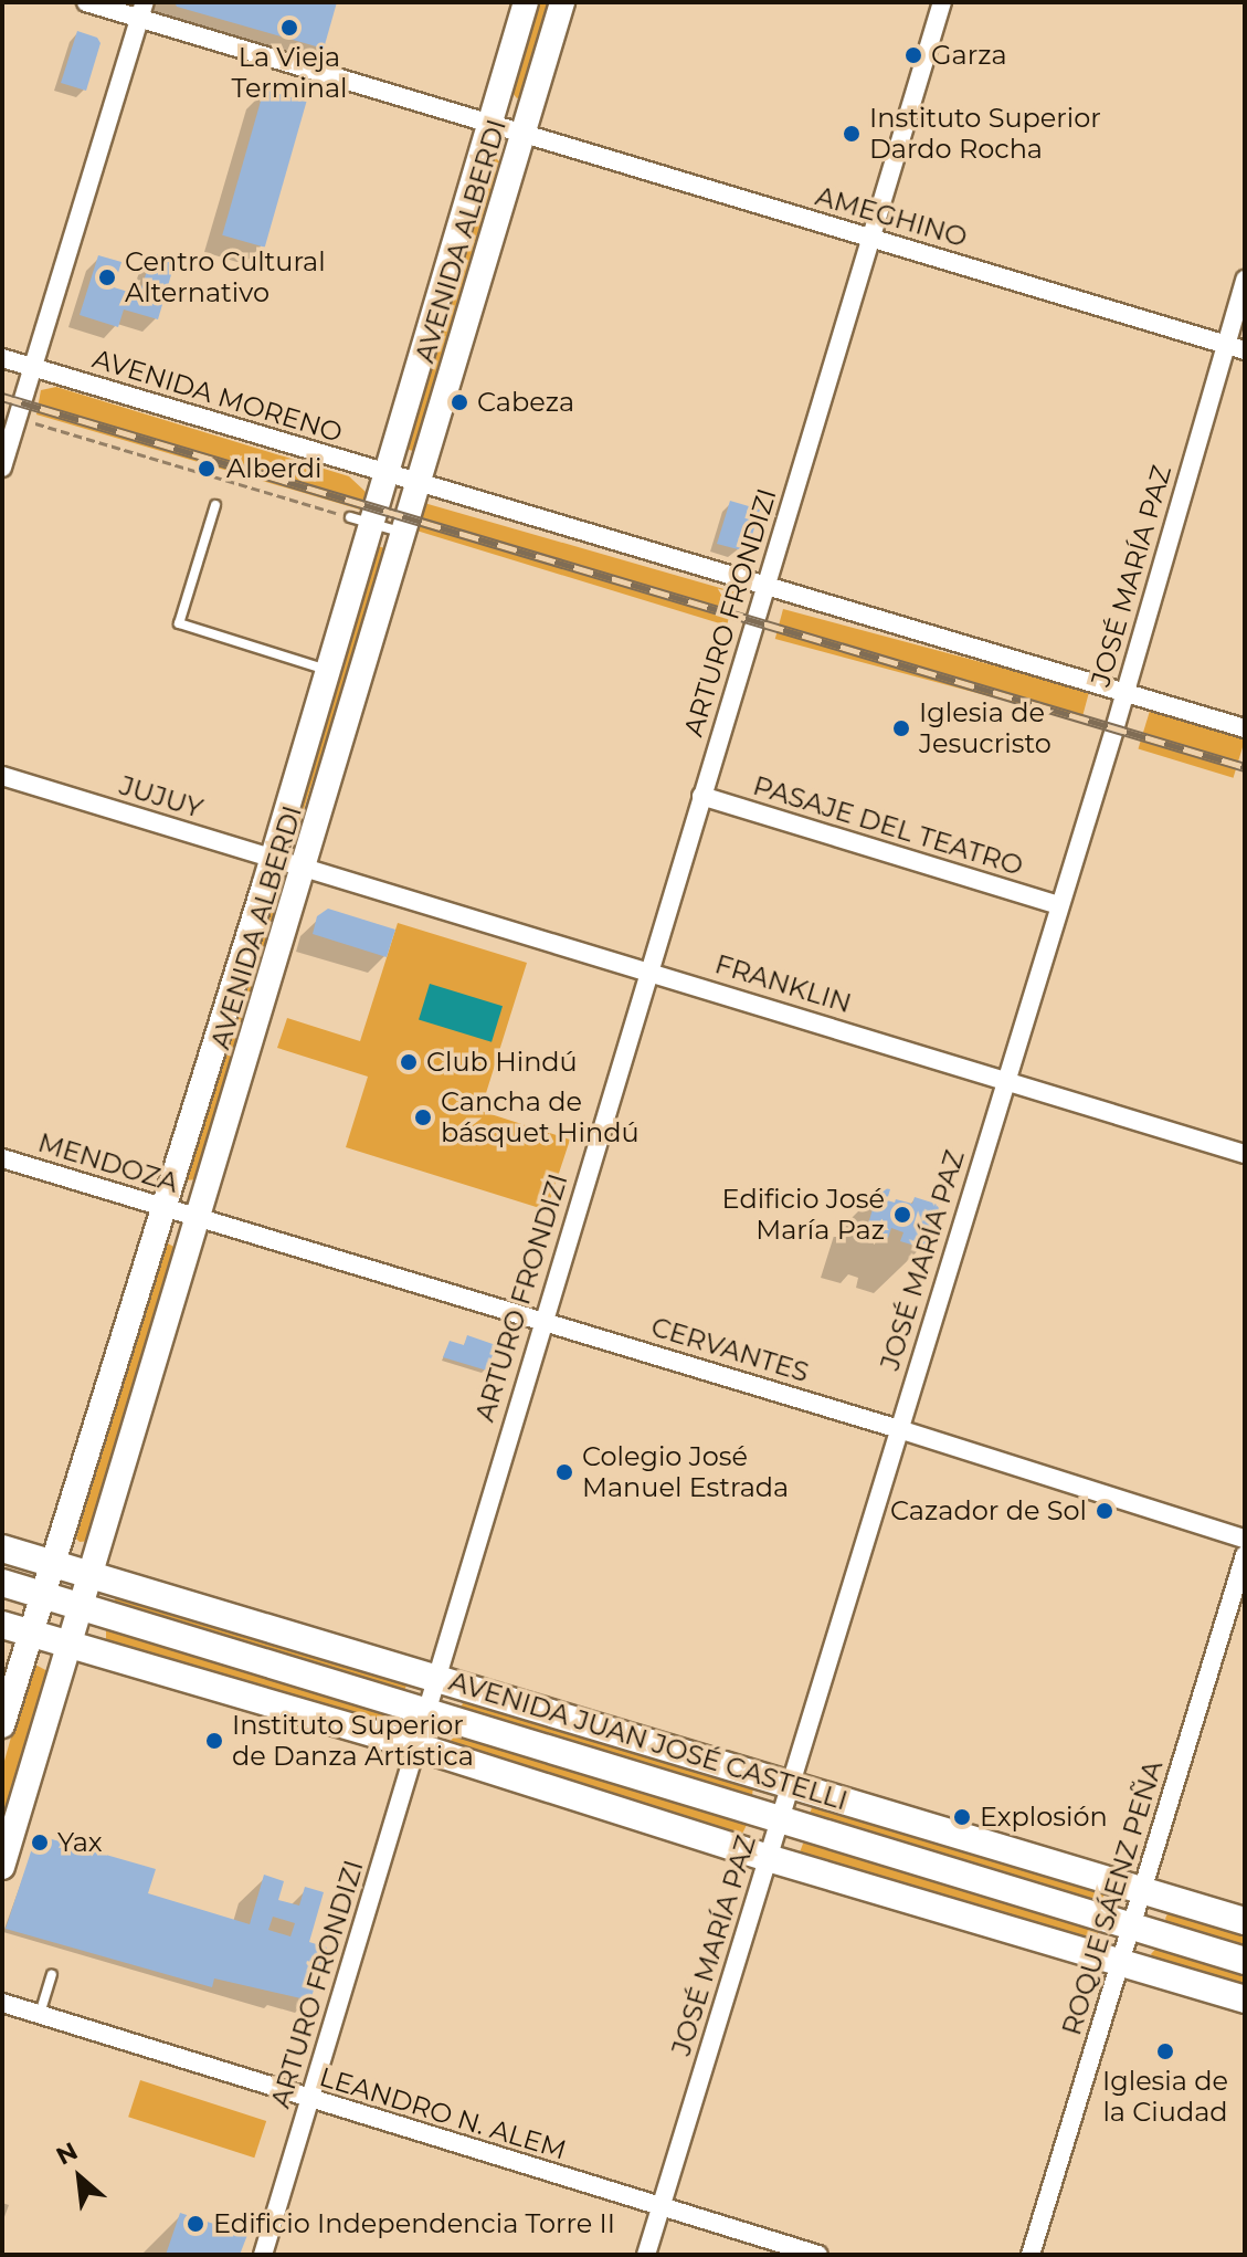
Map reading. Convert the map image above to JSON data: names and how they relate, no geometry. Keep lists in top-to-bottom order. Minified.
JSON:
{"streets":{"main road":["AVENIDA ALBERDI","AVENIDA JUAN JOSÉ CASTELLI"],"street":["AMEGHINO","AVENIDA MORENO","JOSÉ MARÍA PAZ","ARTURO FRONDIZI","JUJUY","PASAJE DEL TEATRO","FRANKLIN","MENDOZA","CERVANTES","ROQUE SÁENZ PEÑA","LEANDRO N. ALEM"]},"crossings":[["AMEGHINO","AVENIDA ALBERDI"],["AMEGHINO","JOSÉ MARÍA PAZ"],["AMEGHINO","ARTURO FRONDIZI"],["AVENIDA ALBERDI","AVENIDA MORENO"],["AVENIDA ALBERDI","JUJUY"],["AVENIDA ALBERDI","FRANKLIN"],["AVENIDA ALBERDI","MENDOZA"],["AVENIDA ALBERDI","CERVANTES"],["AVENIDA ALBERDI","AVENIDA JUAN JOSÉ CASTELLI"],["AVENIDA MORENO","JOSÉ MARÍA PAZ"],["AVENIDA MORENO","ARTURO FRONDIZI"],["JOSÉ MARÍA PAZ","PASAJE DEL TEATRO"],["JOSÉ MARÍA PAZ","FRANKLIN"],["JOSÉ MARÍA PAZ","CERVANTES"],["JOSÉ MARÍA PAZ","AVENIDA JUAN JOSÉ CASTELLI"],["JOSÉ MARÍA PAZ","LEANDRO N. ALEM"],["ARTURO FRONDIZI","PASAJE DEL TEATRO"],["ARTURO FRONDIZI","FRANKLIN"],["ARTURO FRONDIZI","CERVANTES"],["ARTURO FRONDIZI","AVENIDA JUAN JOSÉ CASTELLI"],["ARTURO FRONDIZI","LEANDRO N. ALEM"],["JUJUY","FRANKLIN"],["MENDOZA","CERVANTES"],["AVENIDA JUAN JOSÉ CASTELLI","ROQUE SÁENZ PEÑA"]],"places":["La Vieja Terminal","Garza","Instituto Superior Dardo Rocha","Centro Cultural Alternativo","Cabeza","Alberdi","Iglesia de Jesucristo","Club Hindú","Cancha de básquet Hindú","Edificio José María Paz","Colegio José Manuel Estrada","Cazador de Sol","Instituto Superior de Danza Artística","Explosión","Yax","Iglesia de la Ciudad","Edificio Independencia Torre II"],"north":"top left"}
